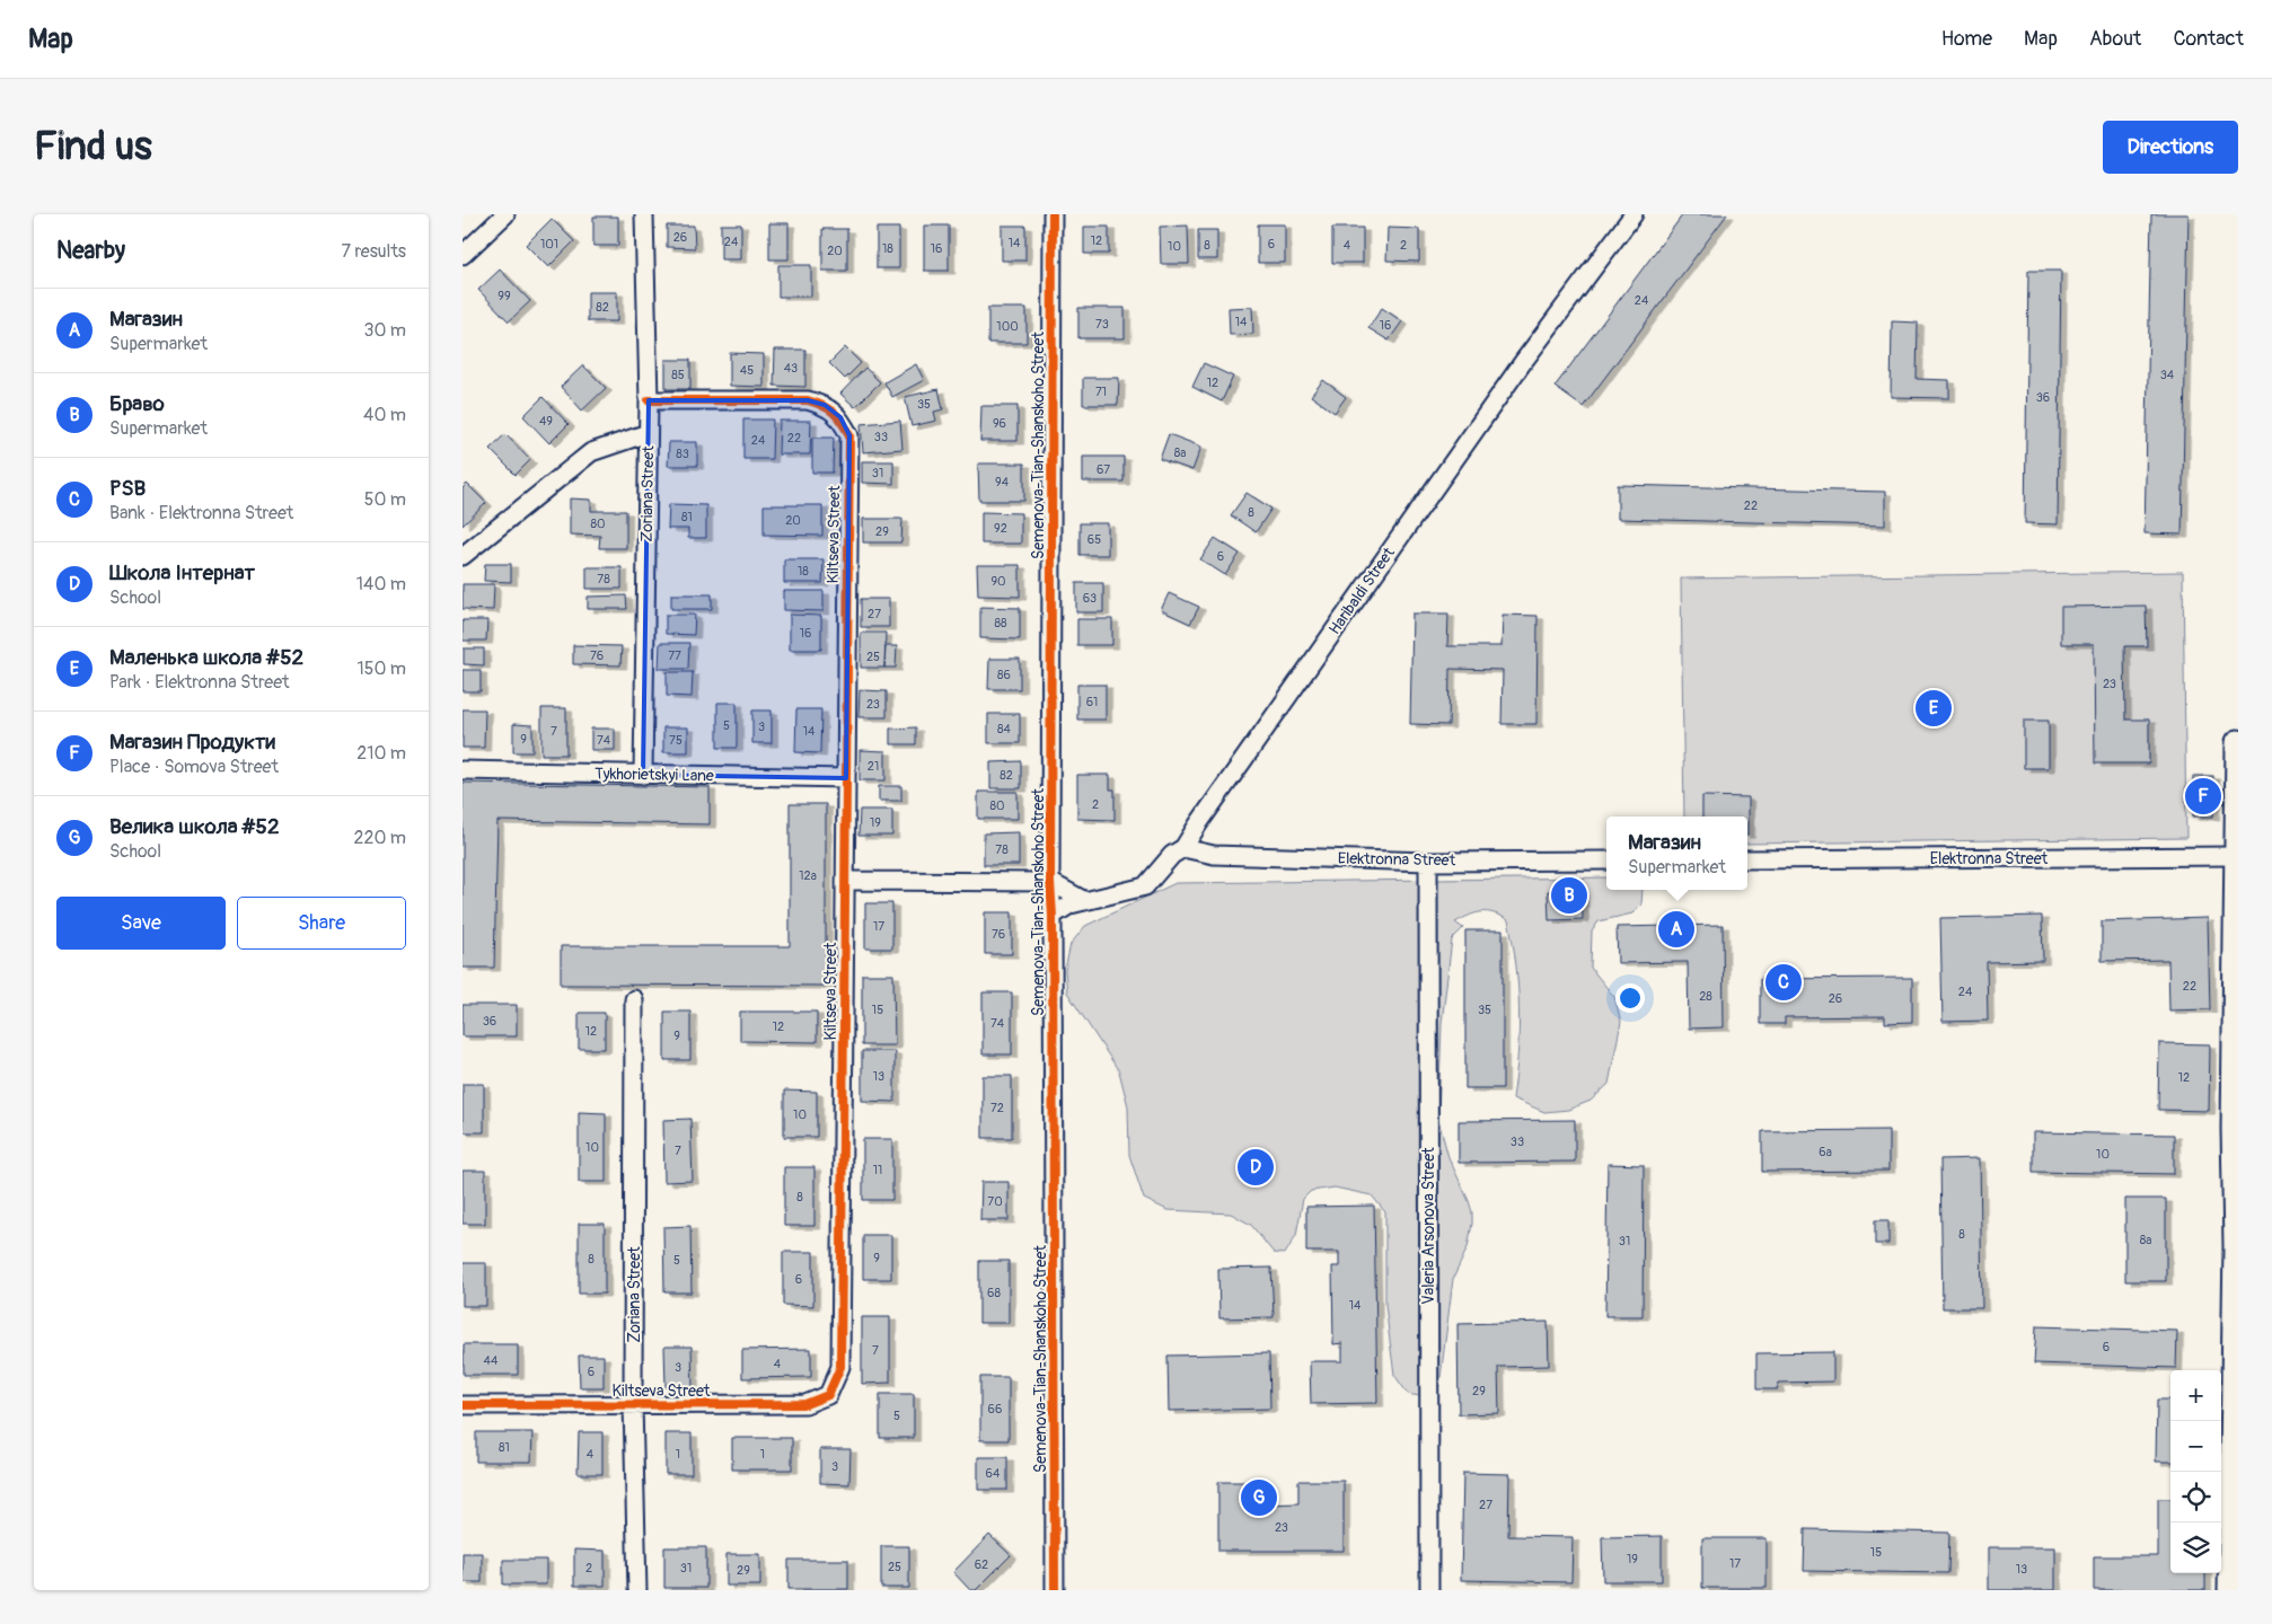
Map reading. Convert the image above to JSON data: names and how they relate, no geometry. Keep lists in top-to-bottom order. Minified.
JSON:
{"streets":{"street":["Semenova-Tian-Shanskoho Street","Zoriana Street","Kiltseva Street","Haribaldi Street","Tykhorietskyi Lane","Elektronna Street","Valeria Arsonova Street"]},"crossings":[["Semenova-Tian-Shanskoho Street","Haribaldi Street"],["Zoriana Street","Kiltseva Street"],["Zoriana Street","Tykhorietskyi Lane"],["Kiltseva Street","Tykhorietskyi Lane"],["Haribaldi Street","Elektronna Street"],["Elektronna Street","Valeria Arsonova Street"]],"house_numbers":["26","12","24","14","101","6","8","4","2","10","18","16","20","99","24","82","14","73","16","100","43","45","85","34","12","71","36","35","49","96","33","22","24","8а","83","67","31","94","22","8","81","20","80","92","29","65","6","18","78","90","63","27","88","16","76","77","25","86","23","61","23","5","3","84","7","14","9","74","75","21","82","2","80","19","78","12а","17","76","22","24","28","26","15","35","36","74","12","12","9","13","12","72","10","33","10","7","6а","10","11","8","70","8","8а","31","9","8","5","6","68","14","6","7","44","4","3","6","29","66","5","81","4","1","1","3","64","27","23","15","19","17","62","25","2","31","13","29"],"page":{"header":"Map","nav":["Home","Map","About","Contact"],"buttons":["Directions",["Save","Share"]],"title":"Find us","heading":["Nearby","7 results"],"list":[{"mark":"A","name":"Магазин","note":"Supermarket","value":"30 m"},{"mark":"B","name":"Браво","note":"Supermarket","value":"40 m"},{"mark":"C","name":"PSB","note":"Bank · Elektronna Street","value":"50 m"},{"mark":"D","name":"Школа Інтернат","note":"School","value":"140 m"},{"mark":"E","name":"Маленька школа #52","note":"Park · Elektronna Street","value":"150 m"},{"mark":"F","name":"Магазин Продукти","note":"Place · Somova Street","value":"210 m"},{"mark":"G","name":"Велика школа #52","note":"School","value":"220 m"}],"pins":["E","F","B","A","C","D","G"],"popup":["Магазин","Supermarket"],"map_buttons":["+","−"]}}
